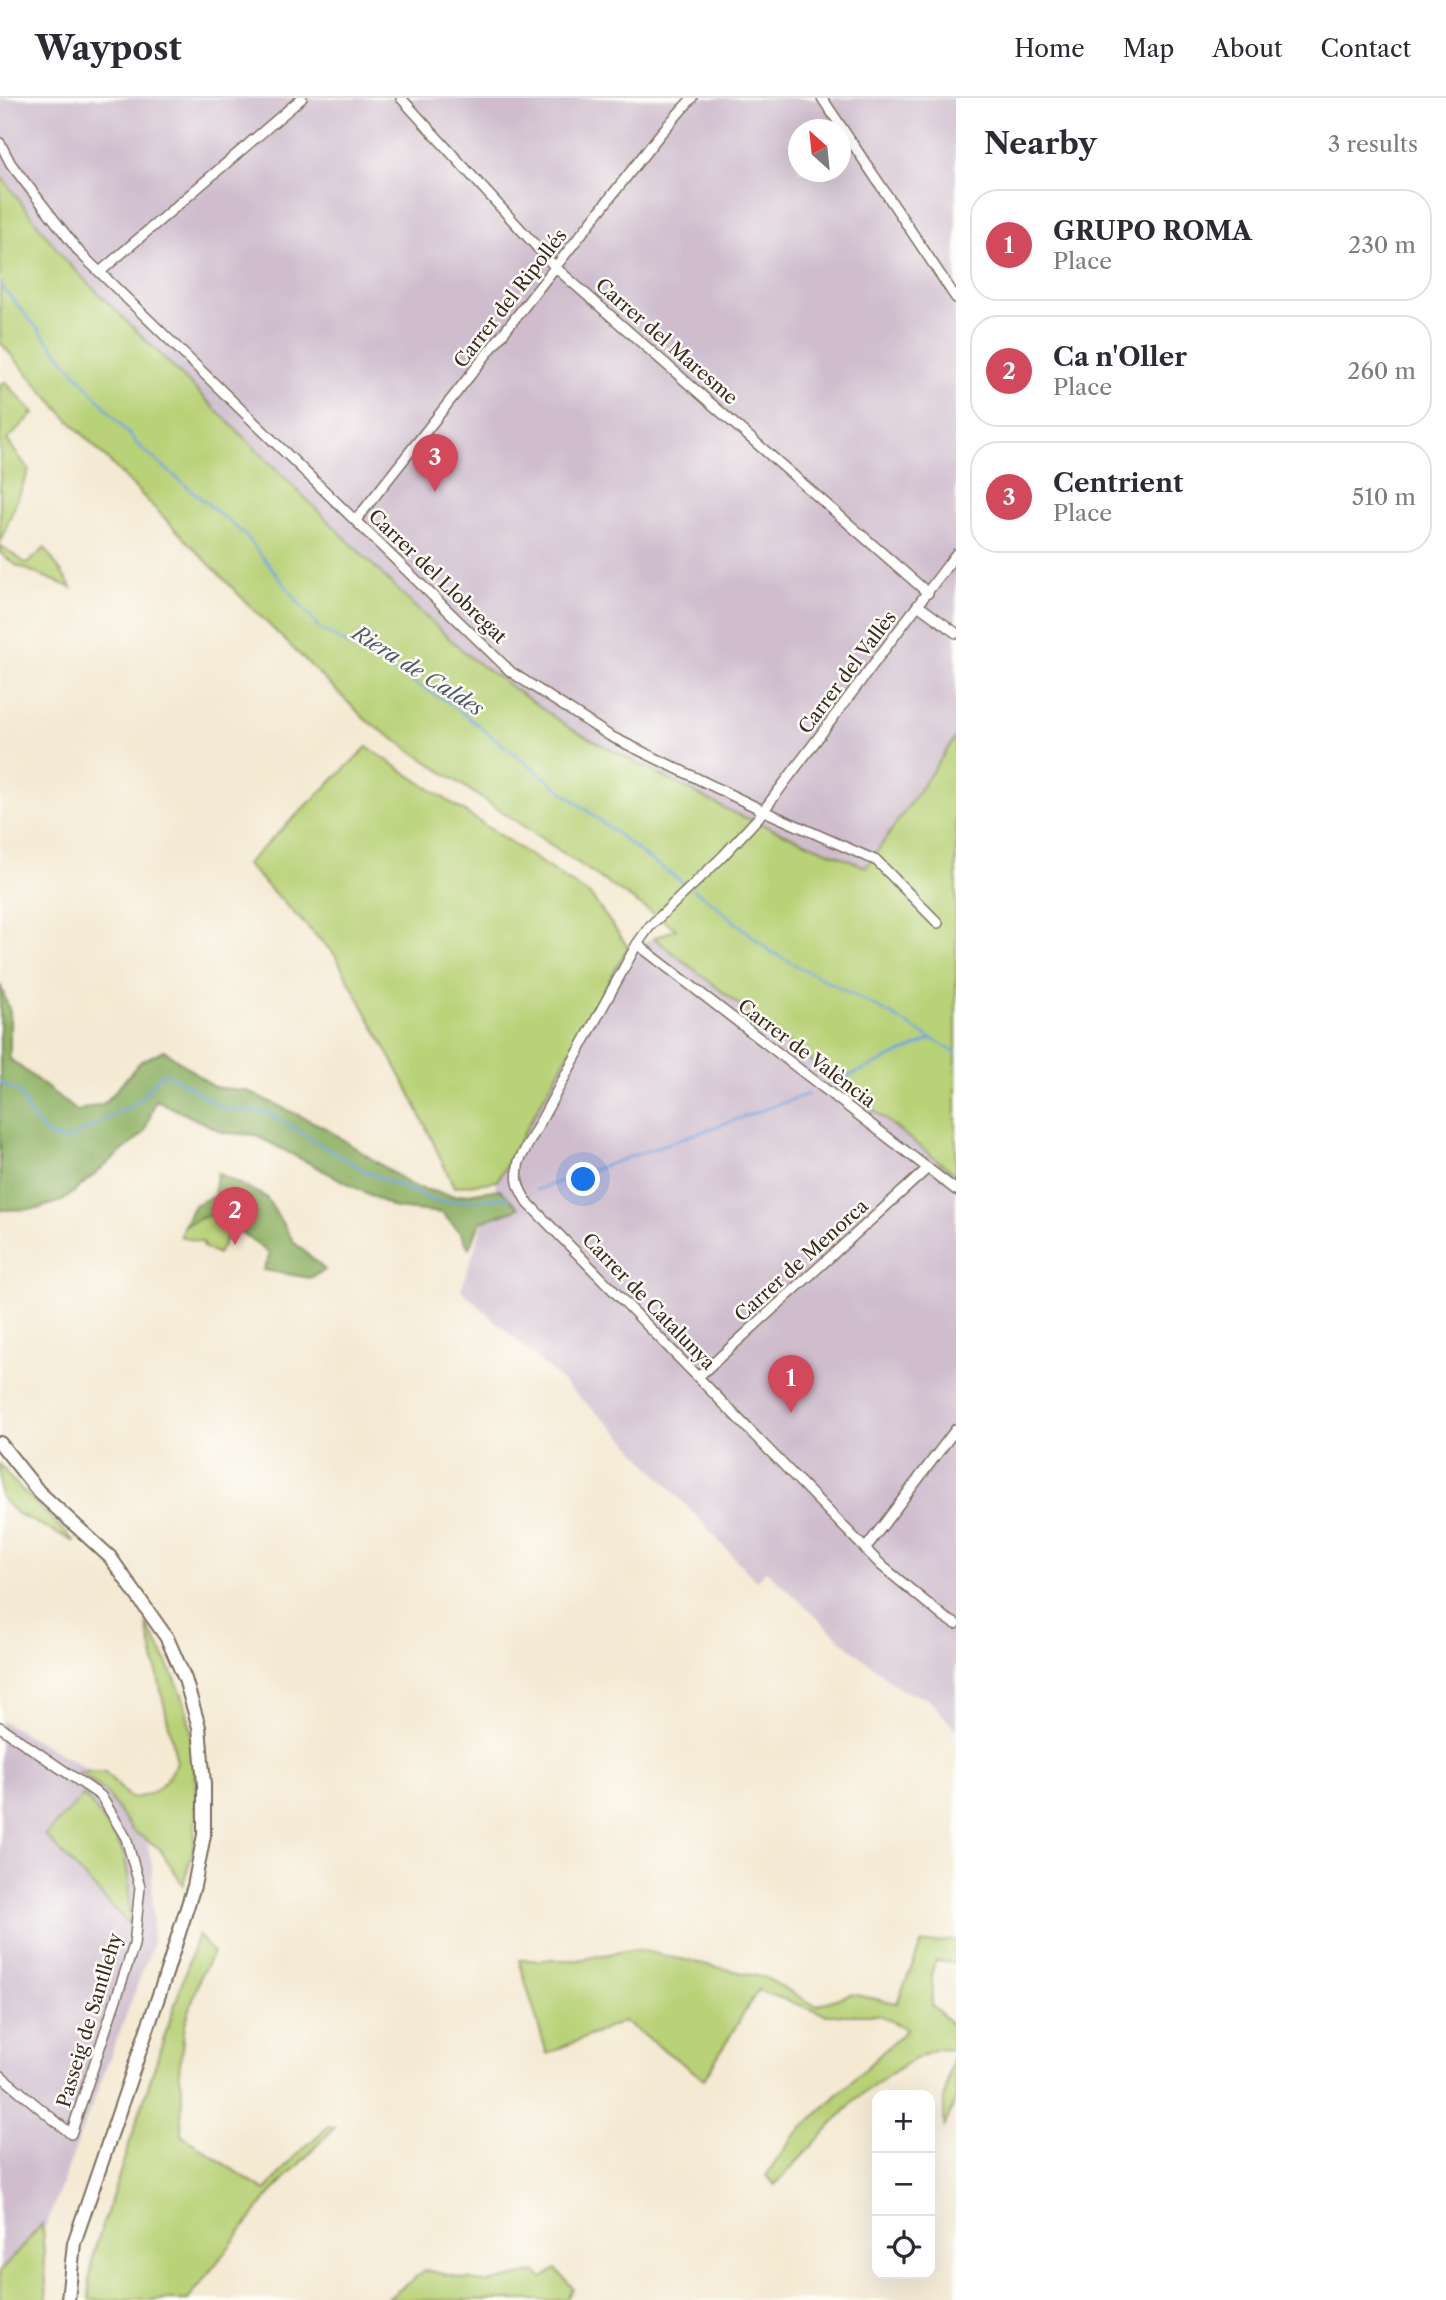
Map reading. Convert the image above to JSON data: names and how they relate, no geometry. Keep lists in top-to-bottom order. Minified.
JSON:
{"streets":{"street":["Carrer del Ripollés","Carrer del Maresme","Carrer del Llobregat","Carrer del Vallès","Carrer de València","Carrer de Menorca","Carrer de Catalunya","Passeig de Santllehy"]},"crossings":[["Carrer del Ripollés","Carrer del Maresme"],["Carrer del Ripollés","Carrer del Llobregat"],["Carrer del Maresme","Carrer del Vallès"],["Carrer del Llobregat","Carrer del Vallès"],["Carrer del Vallès","Carrer de Catalunya"],["Carrer de València","Carrer de Menorca"],["Carrer de València","Carrer de Catalunya"],["Carrer de Menorca","Carrer de Catalunya"]],"water":["Riera de Caldes"],"north":"top left","page":{"header":"Waypost","nav":["Home","Map","About","Contact"],"heading":["Nearby","3 results"],"list":[{"mark":"1","name":"GRUPO ROMA","note":"Place","value":"230 m"},{"mark":"2","name":"Ca n'Oller","note":"Place","value":"260 m"},{"mark":"3","name":"Centrient","note":"Place","value":"510 m"}],"pins":["3","2","1"],"map_buttons":["+","−"]}}
